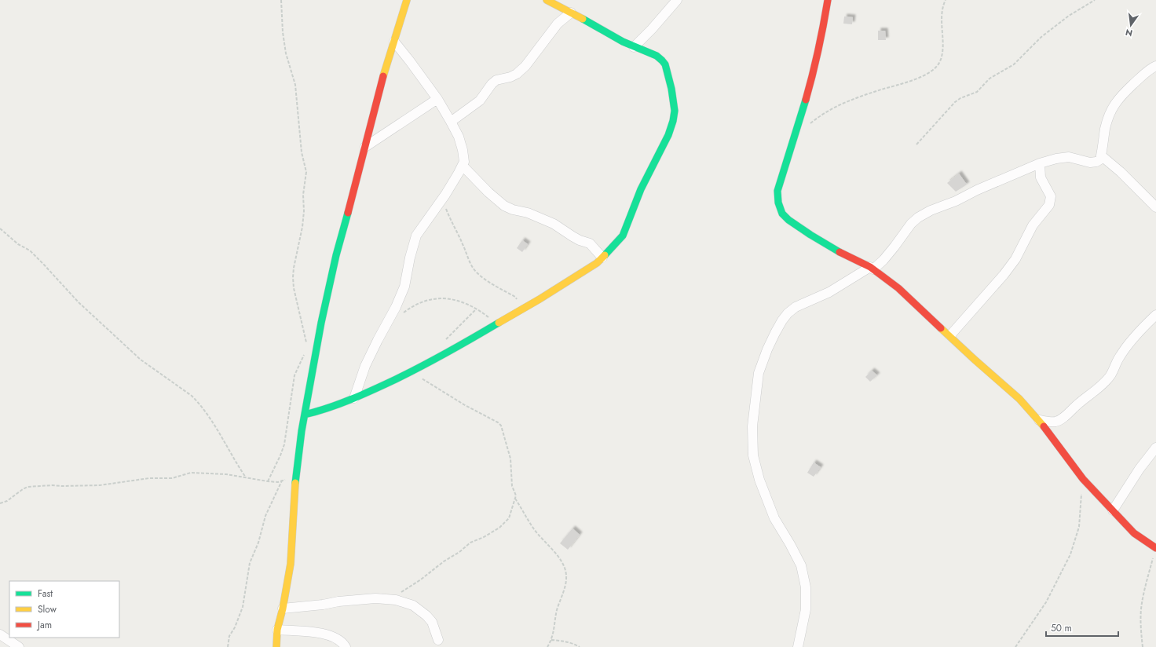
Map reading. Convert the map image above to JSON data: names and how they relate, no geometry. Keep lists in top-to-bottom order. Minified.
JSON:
{"legend":["Fast","Slow","Jam"],"scale_bar":"50 m","north":"bottom"}
